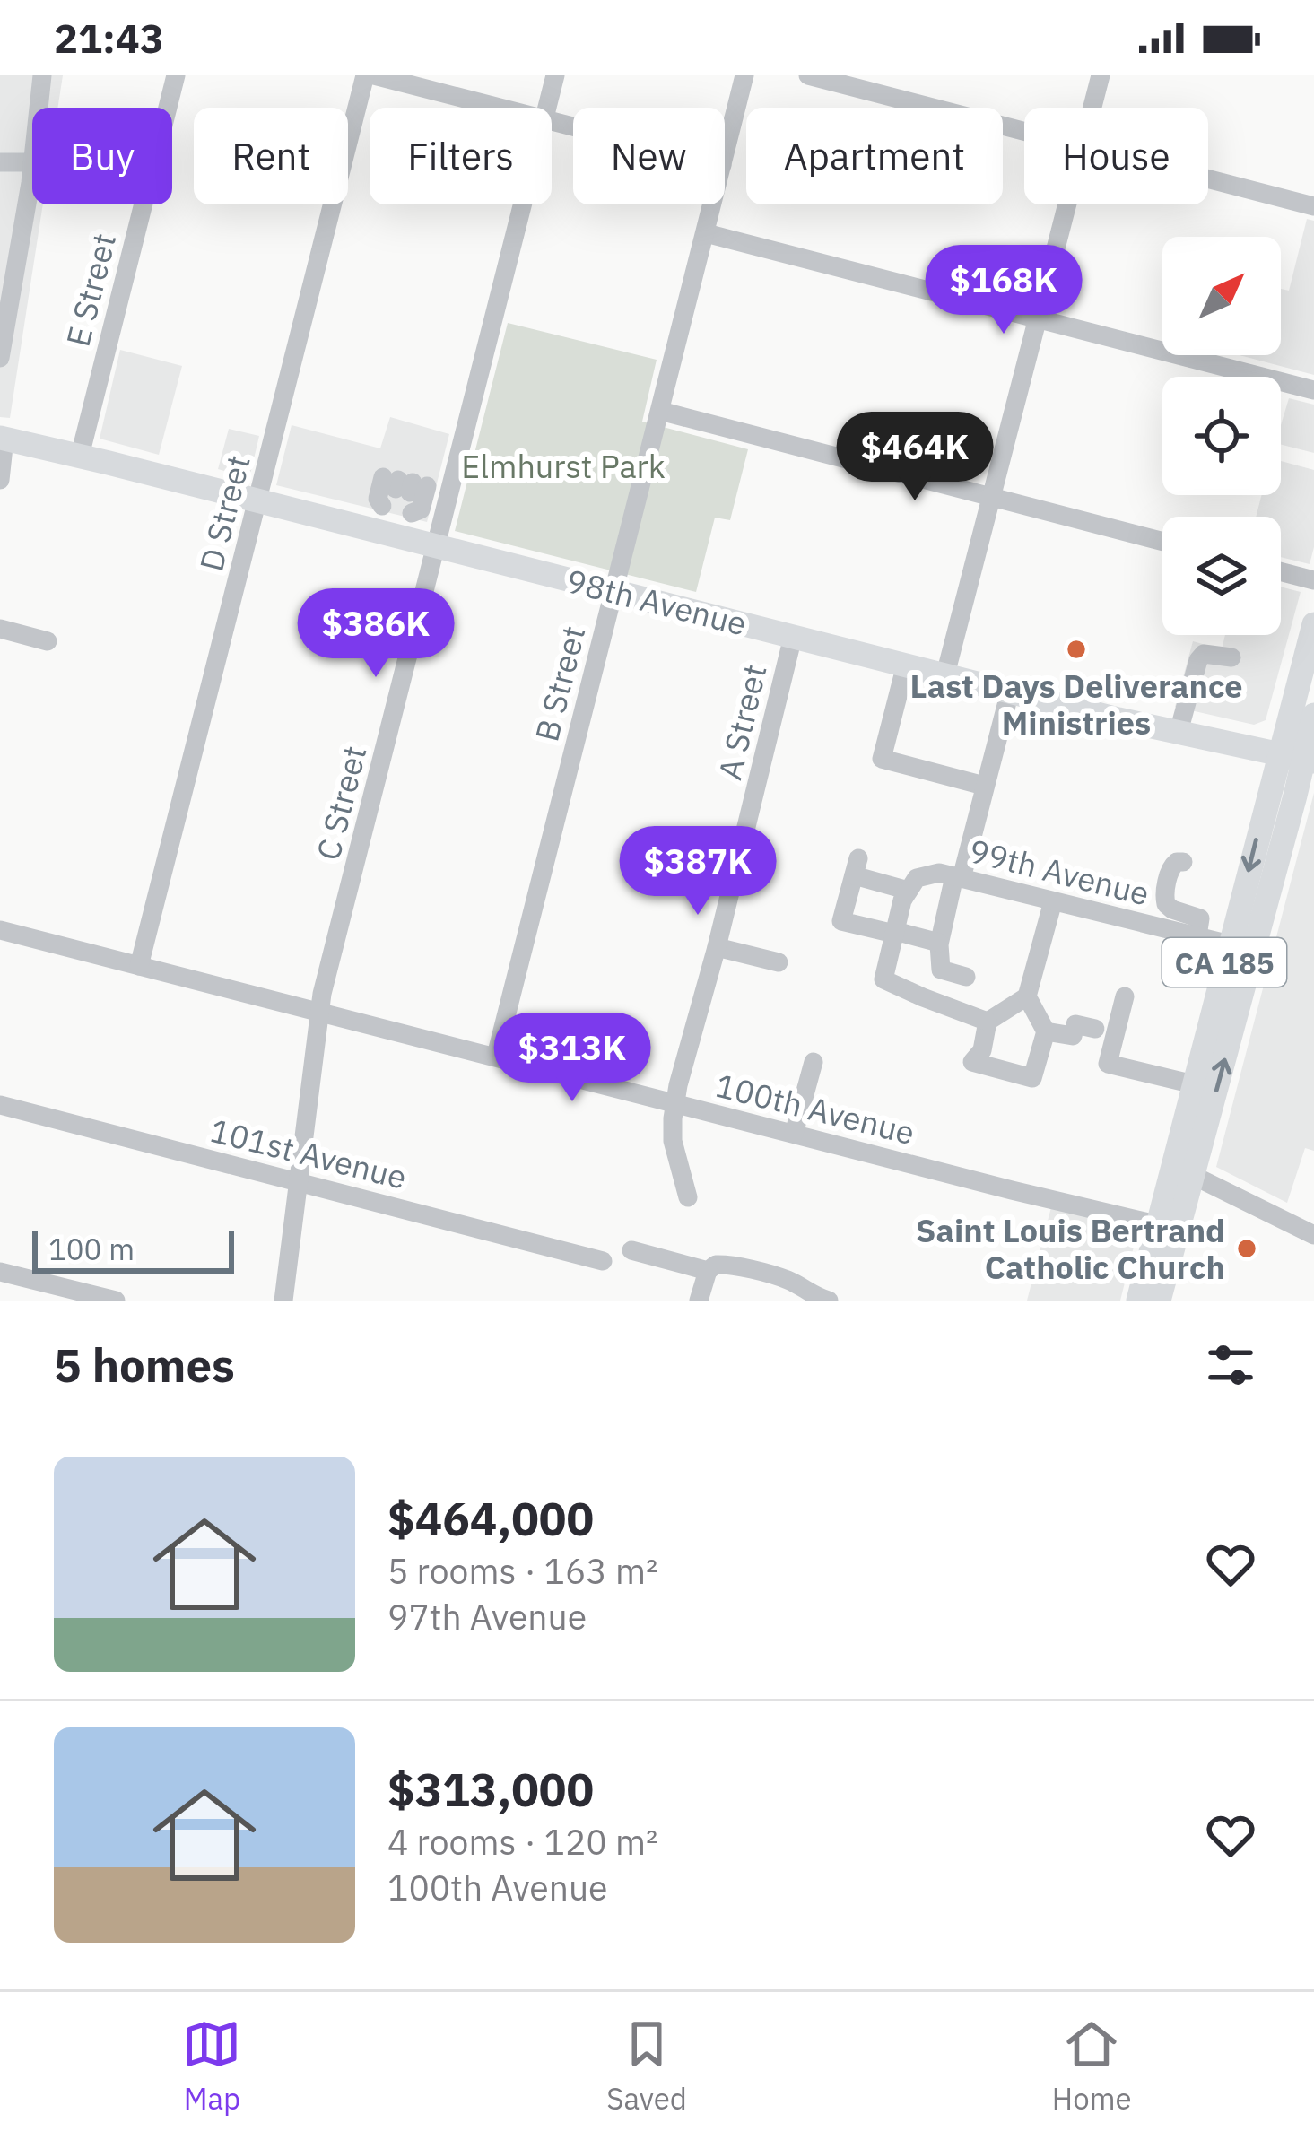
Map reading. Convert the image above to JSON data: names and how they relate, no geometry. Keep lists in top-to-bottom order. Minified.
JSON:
{"streets":{"main road":["98th Avenue","CA 185"],"street":["E Street","D Street","B Street","A Street","C Street","99th Avenue","100th Avenue","101st Avenue"]},"crossings":[["E Street","98th Avenue"],["D Street","98th Avenue"],["D Street","100th Avenue"],["98th Avenue","B Street"],["98th Avenue","A Street"],["98th Avenue","C Street"],["98th Avenue","CA 185"],["B Street","100th Avenue"],["A Street","100th Avenue"],["C Street","100th Avenue"],["C Street","101st Avenue"],["99th Avenue","CA 185"],["CA 185","100th Avenue"]],"parks":["Elmhurst Park"],"places":["Last Days Deliverance Ministries","Saint Louis Bertrand Catholic Church"],"scale_bar":"100 m","north":"top right","page":{"status":"21:43","chip":["Buy","Rent","Filters","New","Apartment","House"],"price":["$168K","$464K","$386K","$387K","$313K"],"scale":"100 m","heading":"5 homes","list":[{"name":"$464,000","note":"5 rooms · 163 m² · 97th Avenue"},{"name":"$313,000","note":"4 rooms · 120 m² · 100th Avenue"}],"tabs":["Map","Saved","Home"]}}
